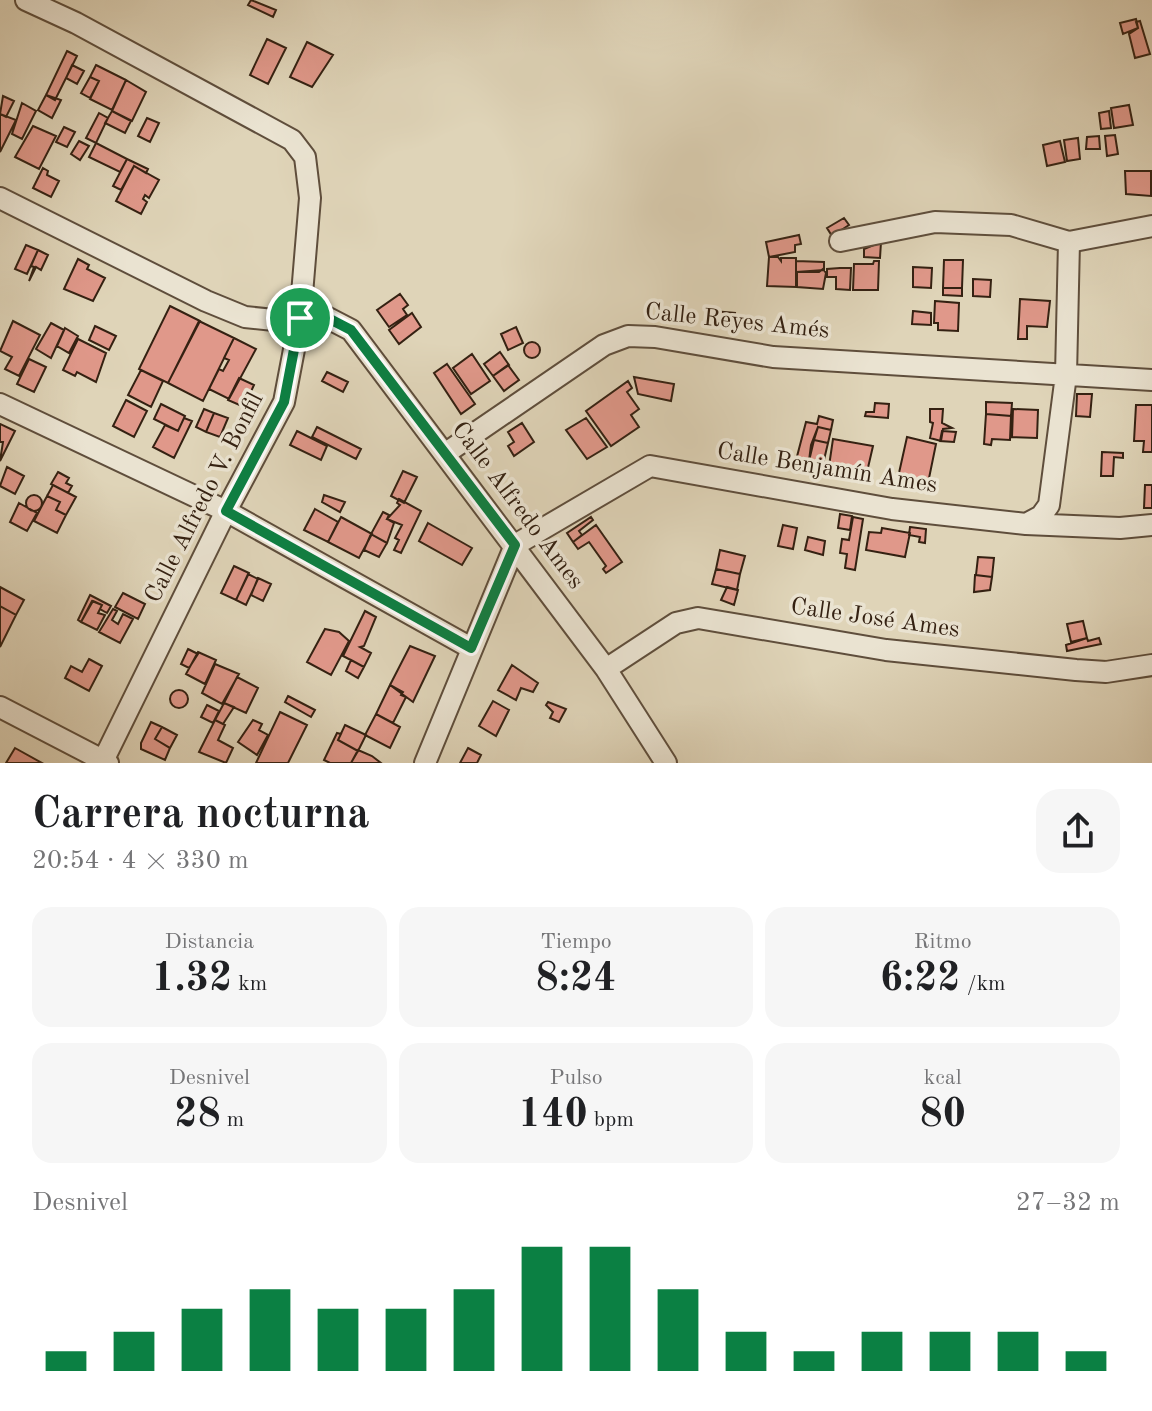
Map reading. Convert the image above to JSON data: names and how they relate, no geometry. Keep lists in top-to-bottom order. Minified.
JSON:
{"streets":{"street":["Calle Reyes Amés","Calle Benjamín Ames","Calle Alfredo V. Bonfil","Calle Alfredo Ames","Calle José Ames"]},"crossings":[["Calle Reyes Amés","Calle Alfredo Ames"],["Calle Benjamín Ames","Calle Alfredo Ames"],["Calle Alfredo V. Bonfil","Calle Alfredo Ames"],["Calle Alfredo Ames","Calle José Ames"]],"page":{"heading":["Carrera nocturna","20:54 · 4 × 330 m"],"stats":[["Distancia","1.32 km"],["Tiempo","8:24"],["Ritmo","6:22 /km"],["Desnivel","28 m"],["Pulso","140 bpm"],["kcal","80"]],"chart":["Desnivel","27–32 m"]}}
